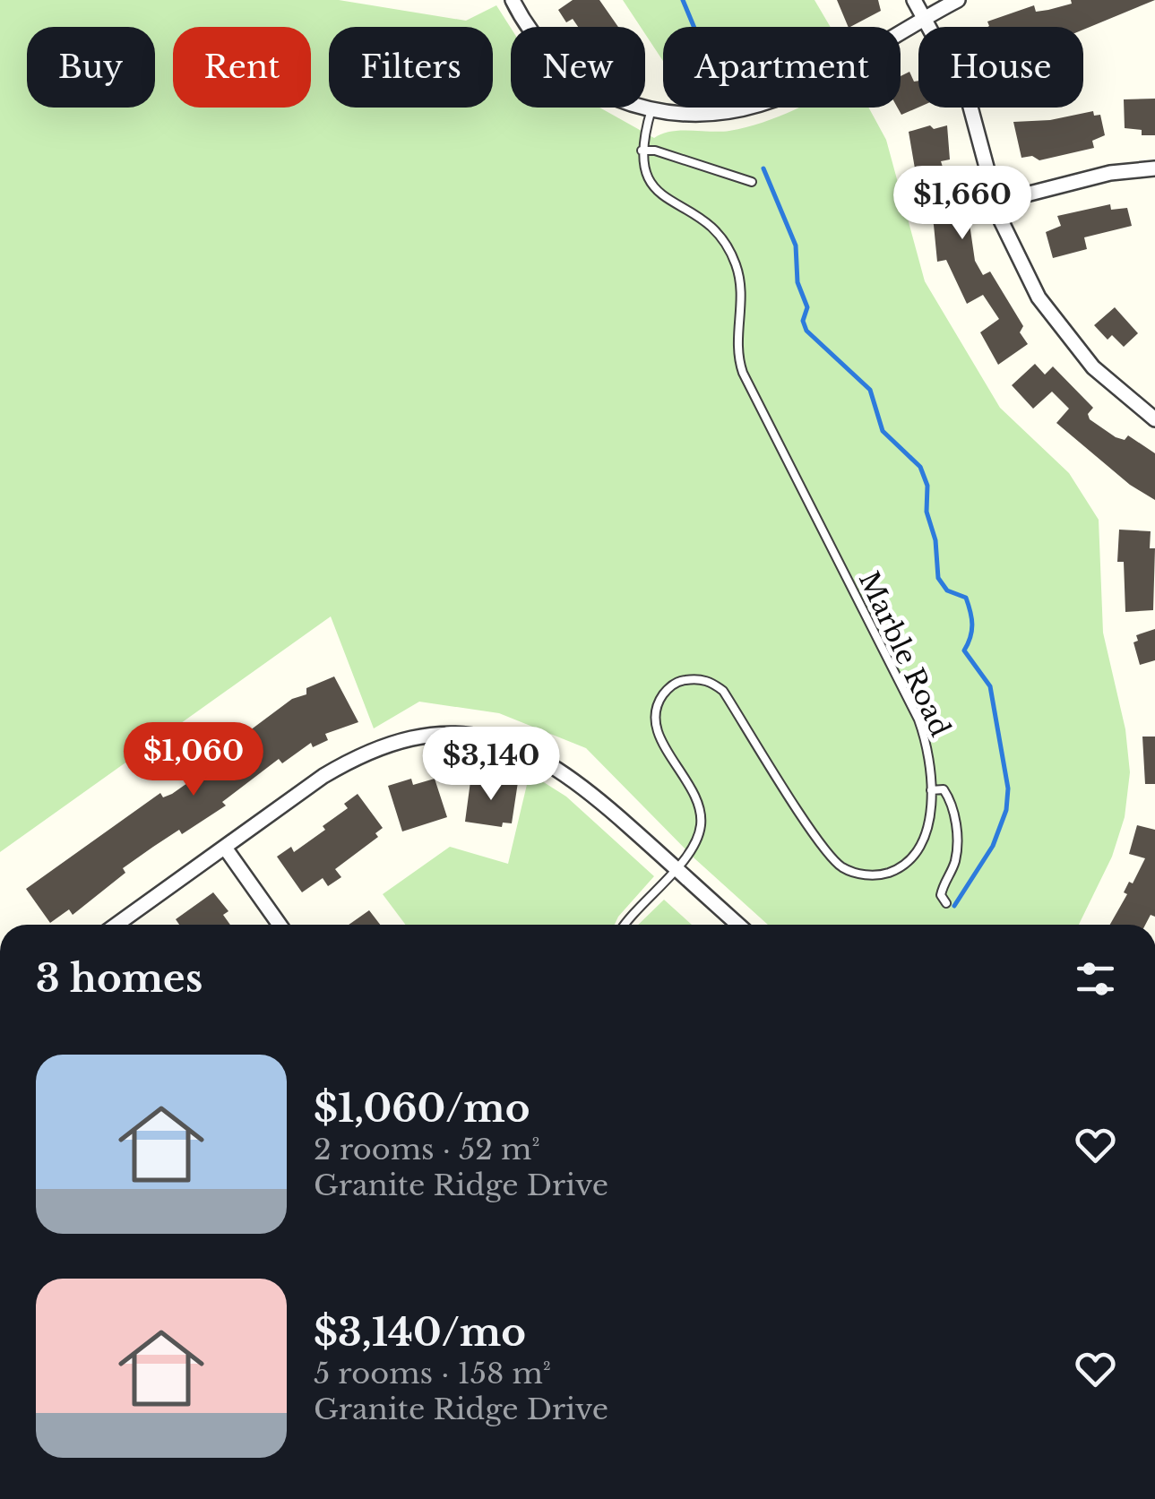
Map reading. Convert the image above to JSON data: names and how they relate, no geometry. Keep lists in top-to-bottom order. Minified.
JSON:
{"streets":{"lane":["Marble Road"]},"page":{"chip":["Buy","Rent","Filters","New","Apartment","House"],"price":["$1,660","$1,060","$3,140"],"heading":"3 homes","list":[{"name":"$1,060/mo","note":"2 rooms · 52 m² · Granite Ridge Drive"},{"name":"$3,140/mo","note":"5 rooms · 158 m² · Granite Ridge Drive"}]}}
